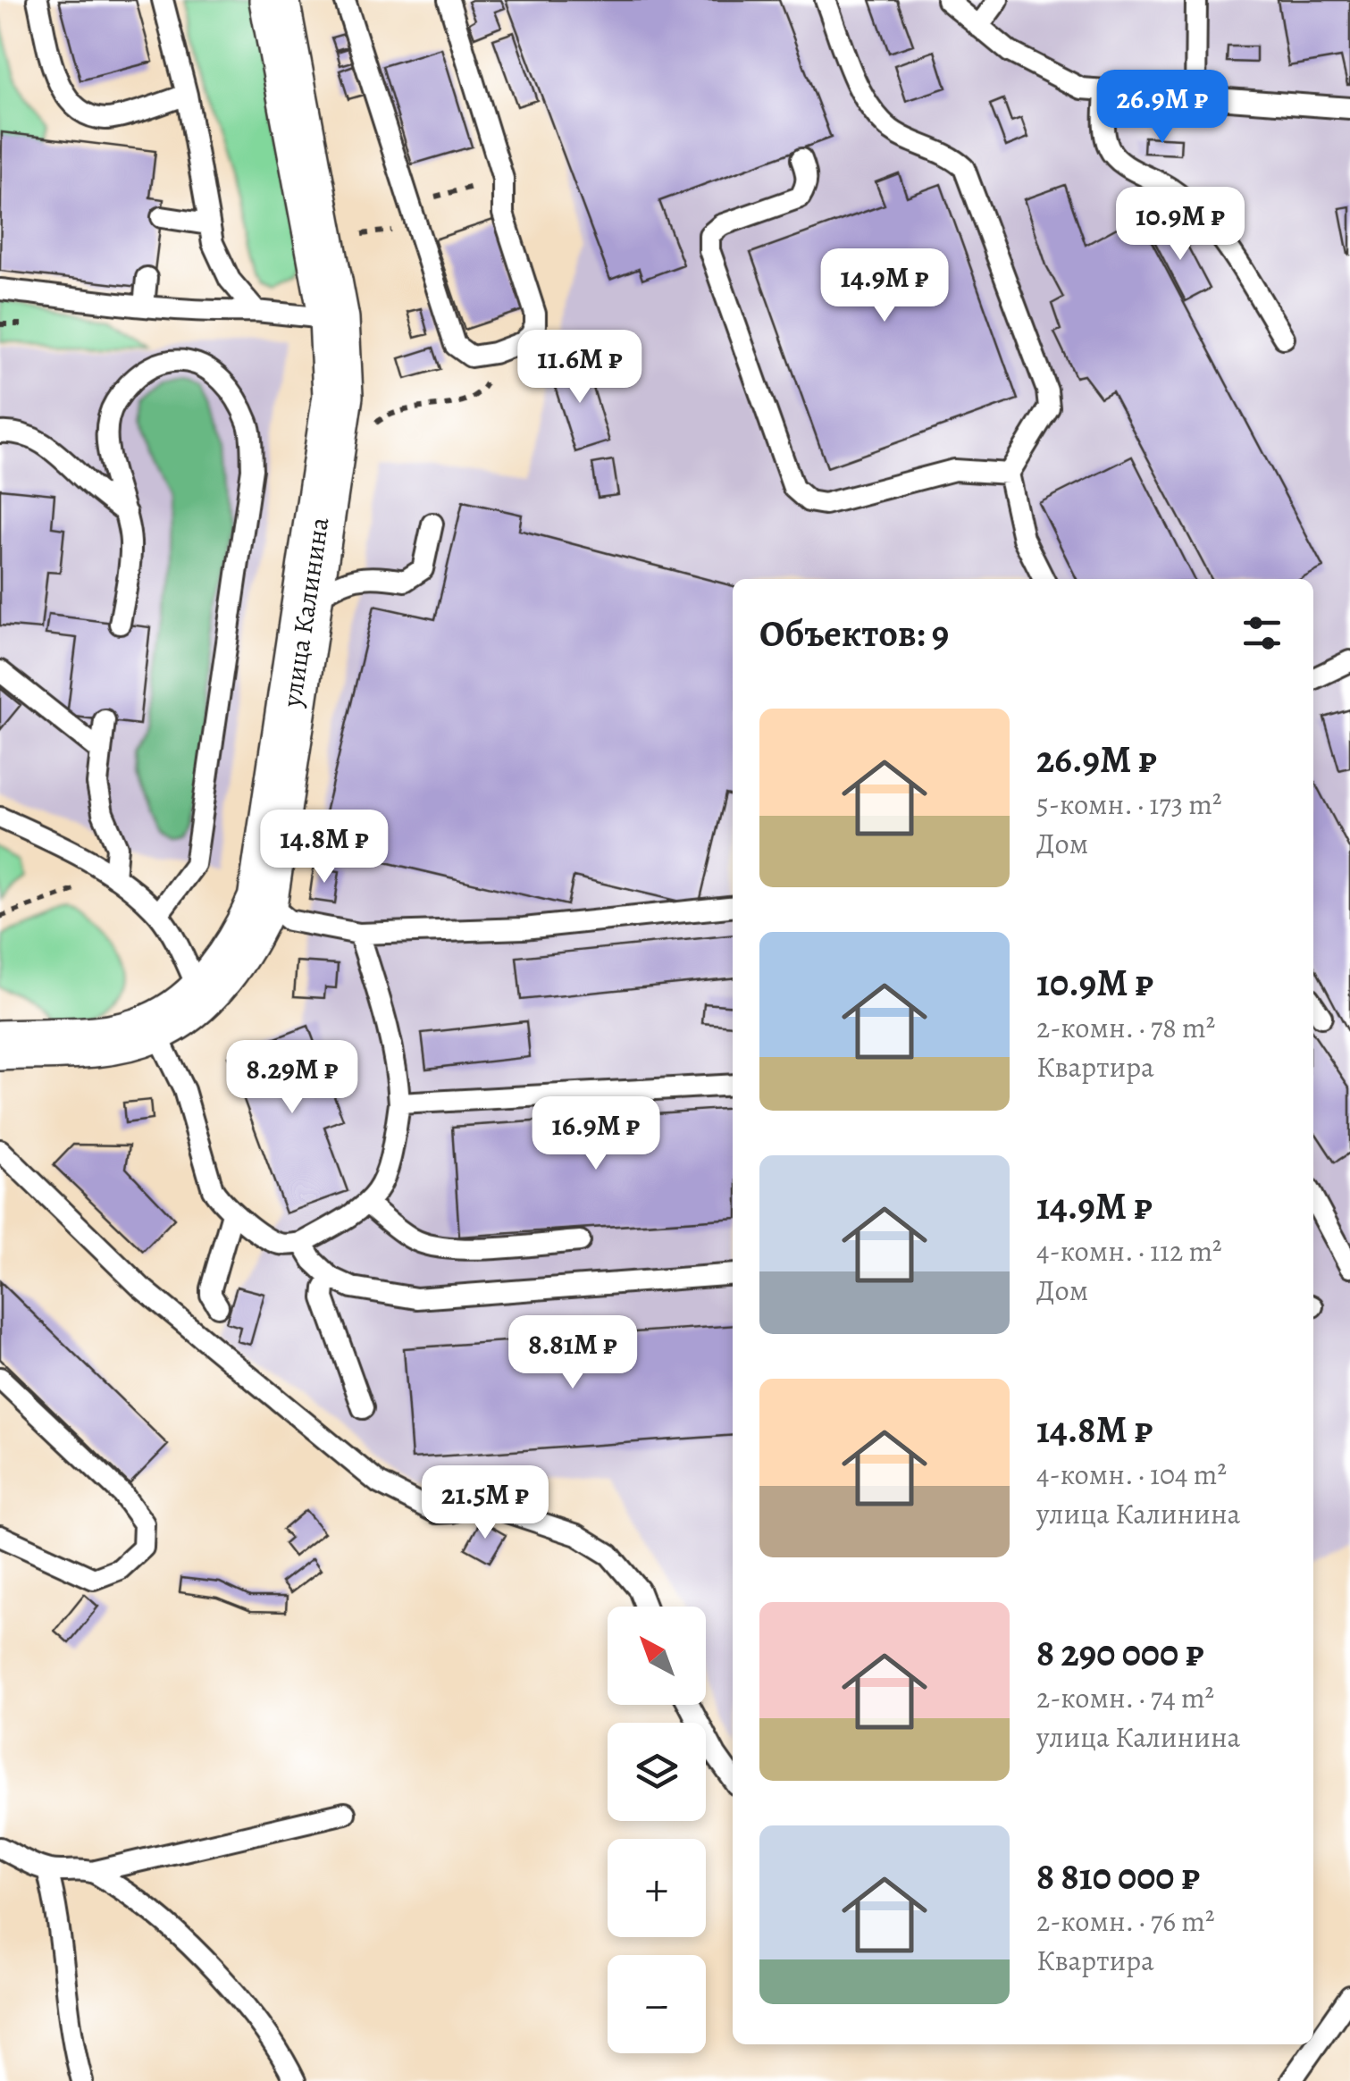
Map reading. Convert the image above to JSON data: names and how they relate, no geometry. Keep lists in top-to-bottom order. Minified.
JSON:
{"streets":{"main road":["улица Калинина"]},"north":"top left","page":{"price":["26.9M ₽","10.9M ₽","14.9M ₽","11.6M ₽","14.8M ₽","8.29M ₽","16.9M ₽","8.81M ₽","21.5M ₽"],"heading":"Объектов: 9","list":[{"name":"26.9M ₽","note":"5-комн. · 173 m² · Дом"},{"name":"10.9M ₽","note":"2-комн. · 78 m² · Квартира"},{"name":"14.9M ₽","note":"4-комн. · 112 m² · Дом"},{"name":"14.8M ₽","note":"4-комн. · 104 m² · улица Калинина"},{"name":"8 290 000 ₽","note":"2-комн. · 74 m² · улица Калинина"},{"name":"8 810 000 ₽","note":"2-комн. · 76 m² · Квартира"}],"map_buttons":["+","−"]}}
